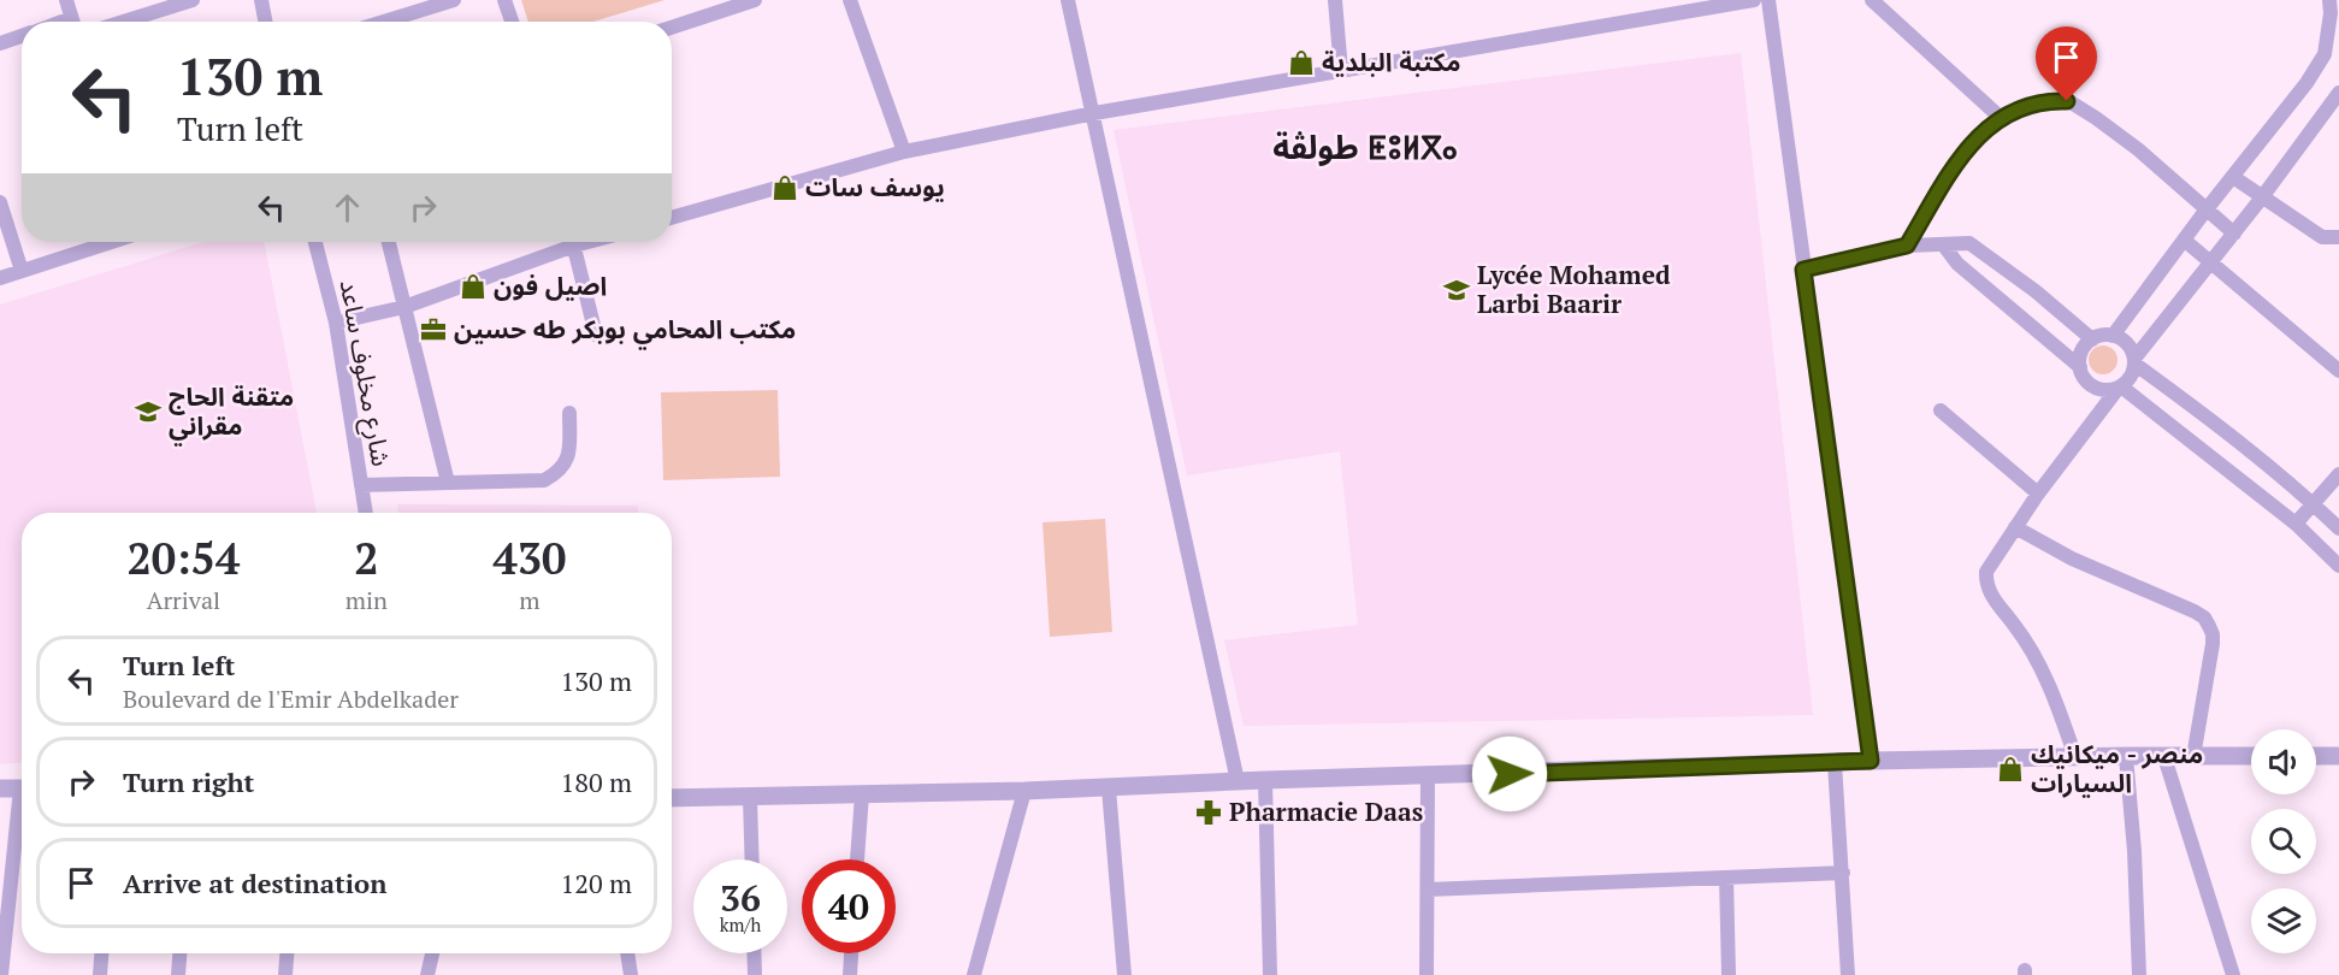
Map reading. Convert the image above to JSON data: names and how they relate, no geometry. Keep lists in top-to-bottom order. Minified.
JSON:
{"streets":{"street":["شارع مخلوف ساعد"]},"districts":["طولڤة ⵟⵓⵍⴳⴰ"],"places":{"shop":["مكتبة البلدية","يوسف سات","اصيل فون","منصر - ميكانيك السيارات"],"school or university":["Lycée Mohamed Larbi Baarir","متقنة الحاج مقراني"],"office":["مكتب المحامي بوبكر طه حسين"],"pharmacy":["Pharmacie Daas"]},"page":{"turn":["130 m","Turn left"],"eta":["20:54","Arrival","2","min","430","m"],"list":[{"name":"Turn left","note":"Boulevard de l'Emir Abdelkader","value":"130 m"},{"name":"Turn right","value":"180 m"},{"name":"Arrive at destination","value":"120 m"}],"speed":"36 km/h","limit":"40"}}
